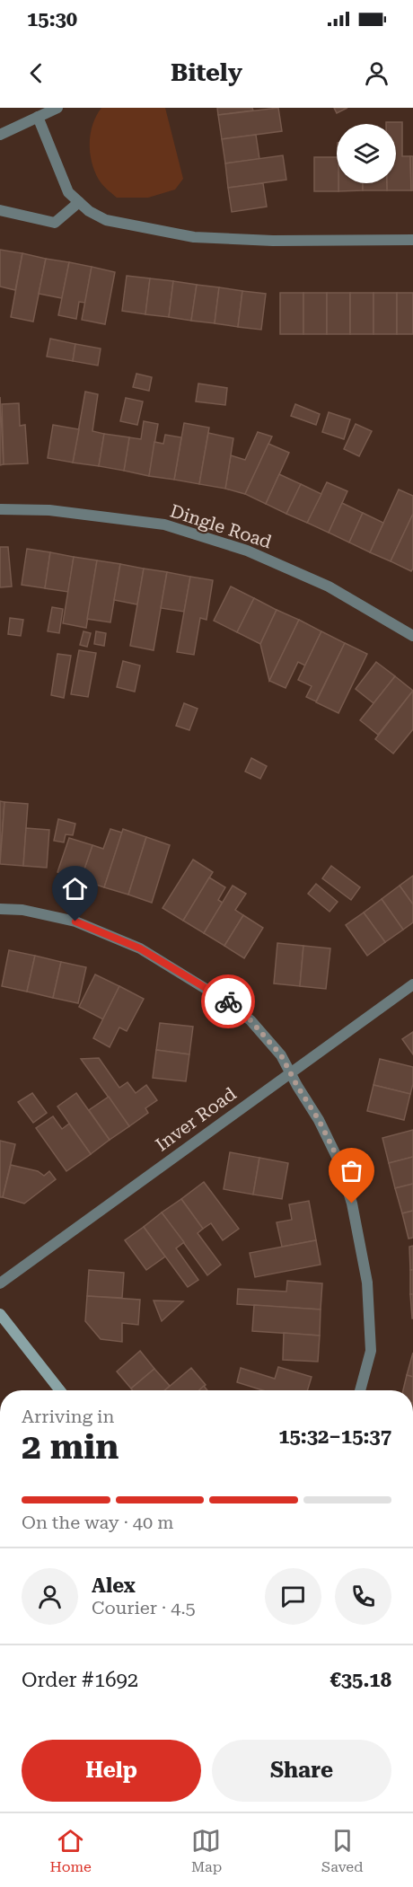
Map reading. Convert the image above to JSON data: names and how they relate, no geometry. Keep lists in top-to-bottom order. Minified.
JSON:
{"streets":{"street":["Dingle Road","Inver Road"]},"page":{"status":"15:30","header":"Bitely","heading":["2 min","Arriving in","15:32–15:37"],"panel":["Alex","Courier · 4.5","Order #1692","€35.18"],"bar":"On the way · 40 m","buttons":["Help","Share"],"tabs":["Home","Map","Saved"]}}
